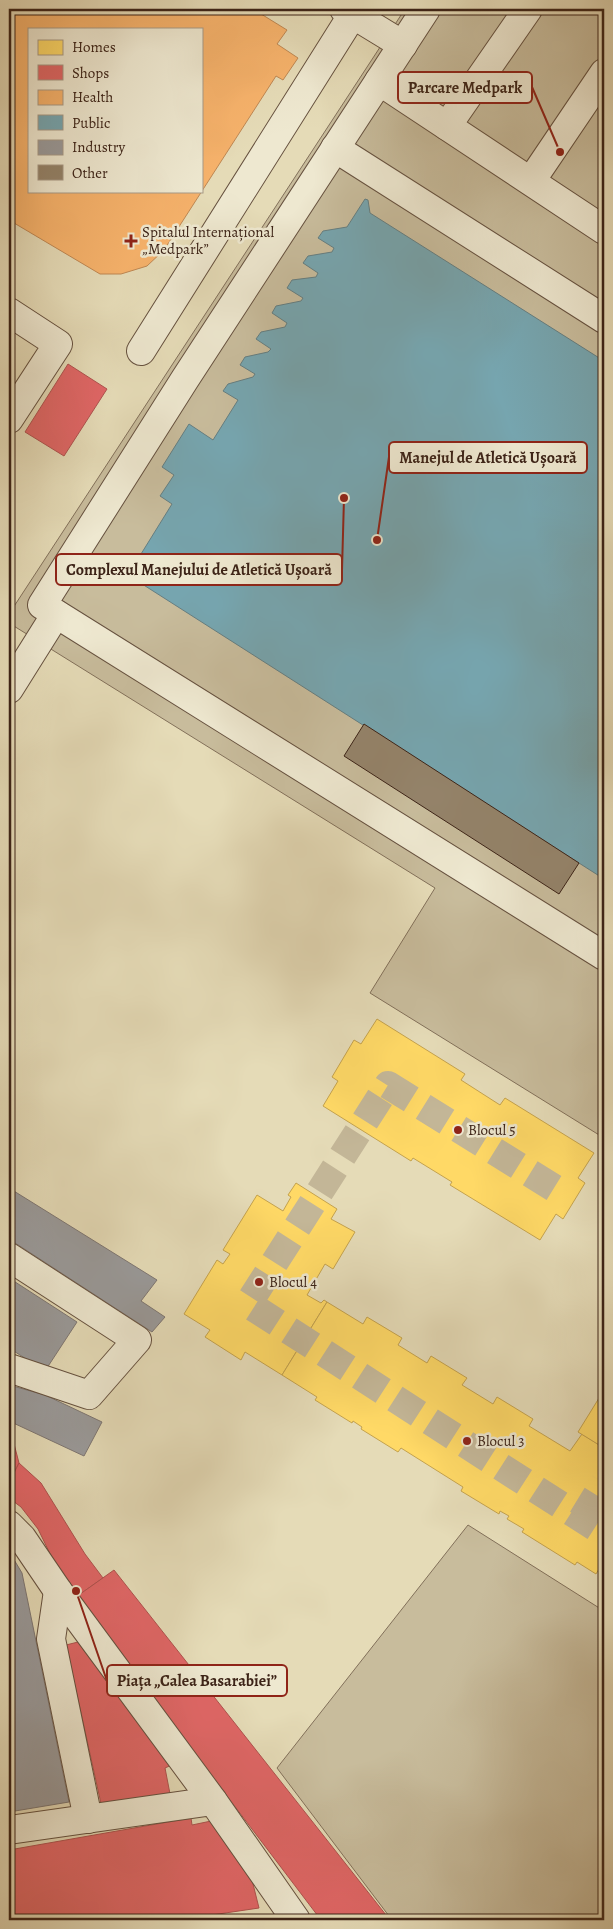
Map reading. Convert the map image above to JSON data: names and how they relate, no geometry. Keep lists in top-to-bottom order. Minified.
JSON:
{"places":{"other":["Parcare Medpark","Complexul Manejului de Atletică Ușoară","Manejul de Atletică Ușoară","Blocul 5","Blocul 4","Blocul 3","Piața „Calea Basarabiei”"],"health":["Spitalul Internațional „Medpark”"]},"legend":["Homes","Shops","Health","Public","Industry","Other"]}
